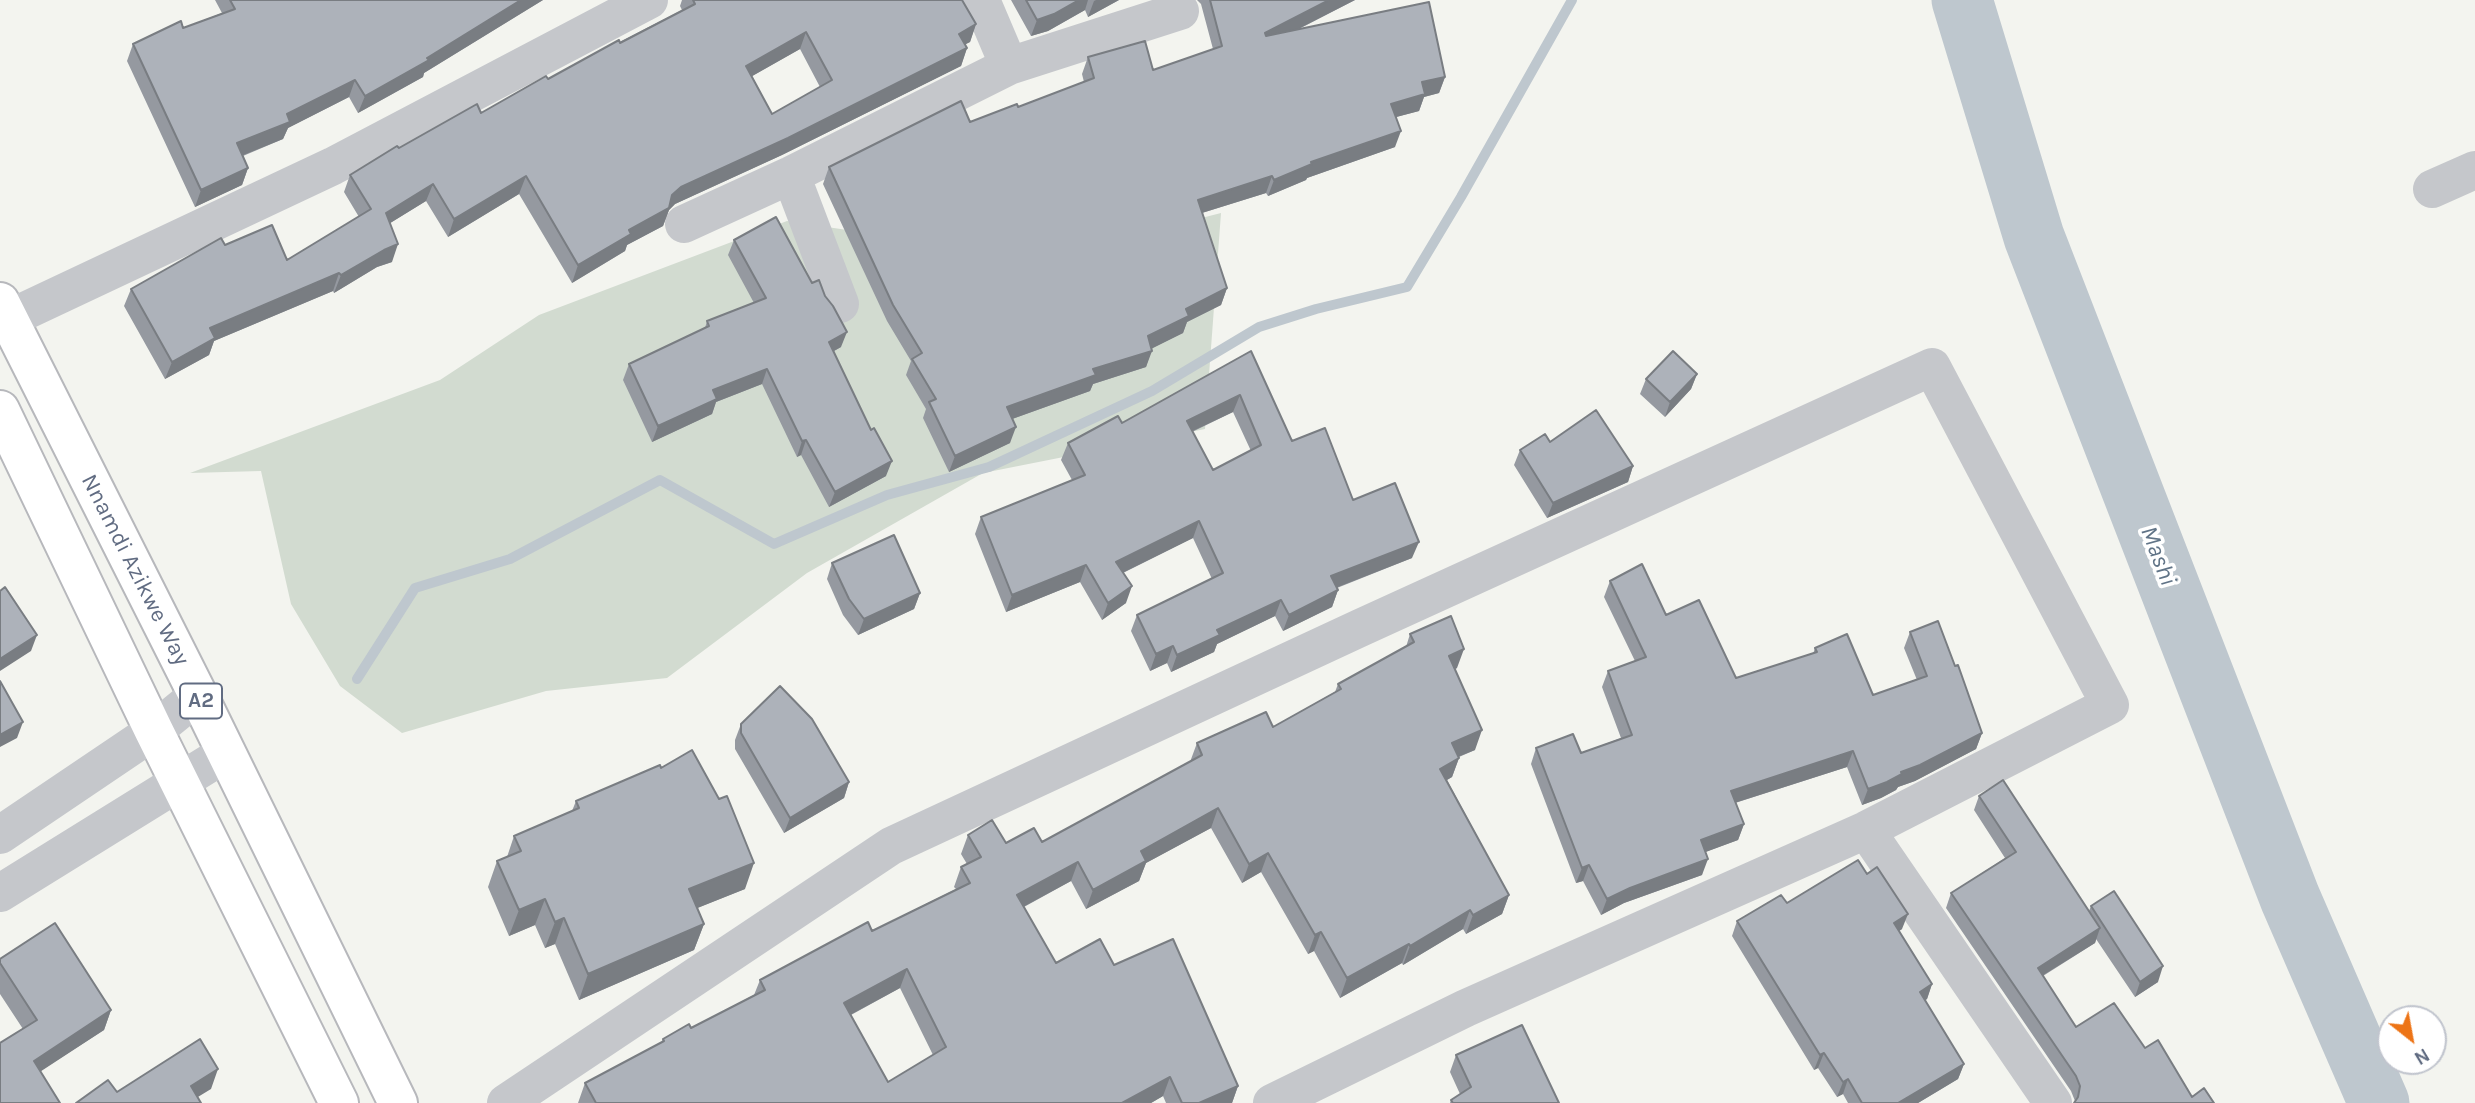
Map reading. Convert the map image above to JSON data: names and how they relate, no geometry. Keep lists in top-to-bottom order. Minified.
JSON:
{"streets":{"highway":["Nnamdi Azikwe Way","A2"]},"water":["Mashi"],"north":"bottom right"}
